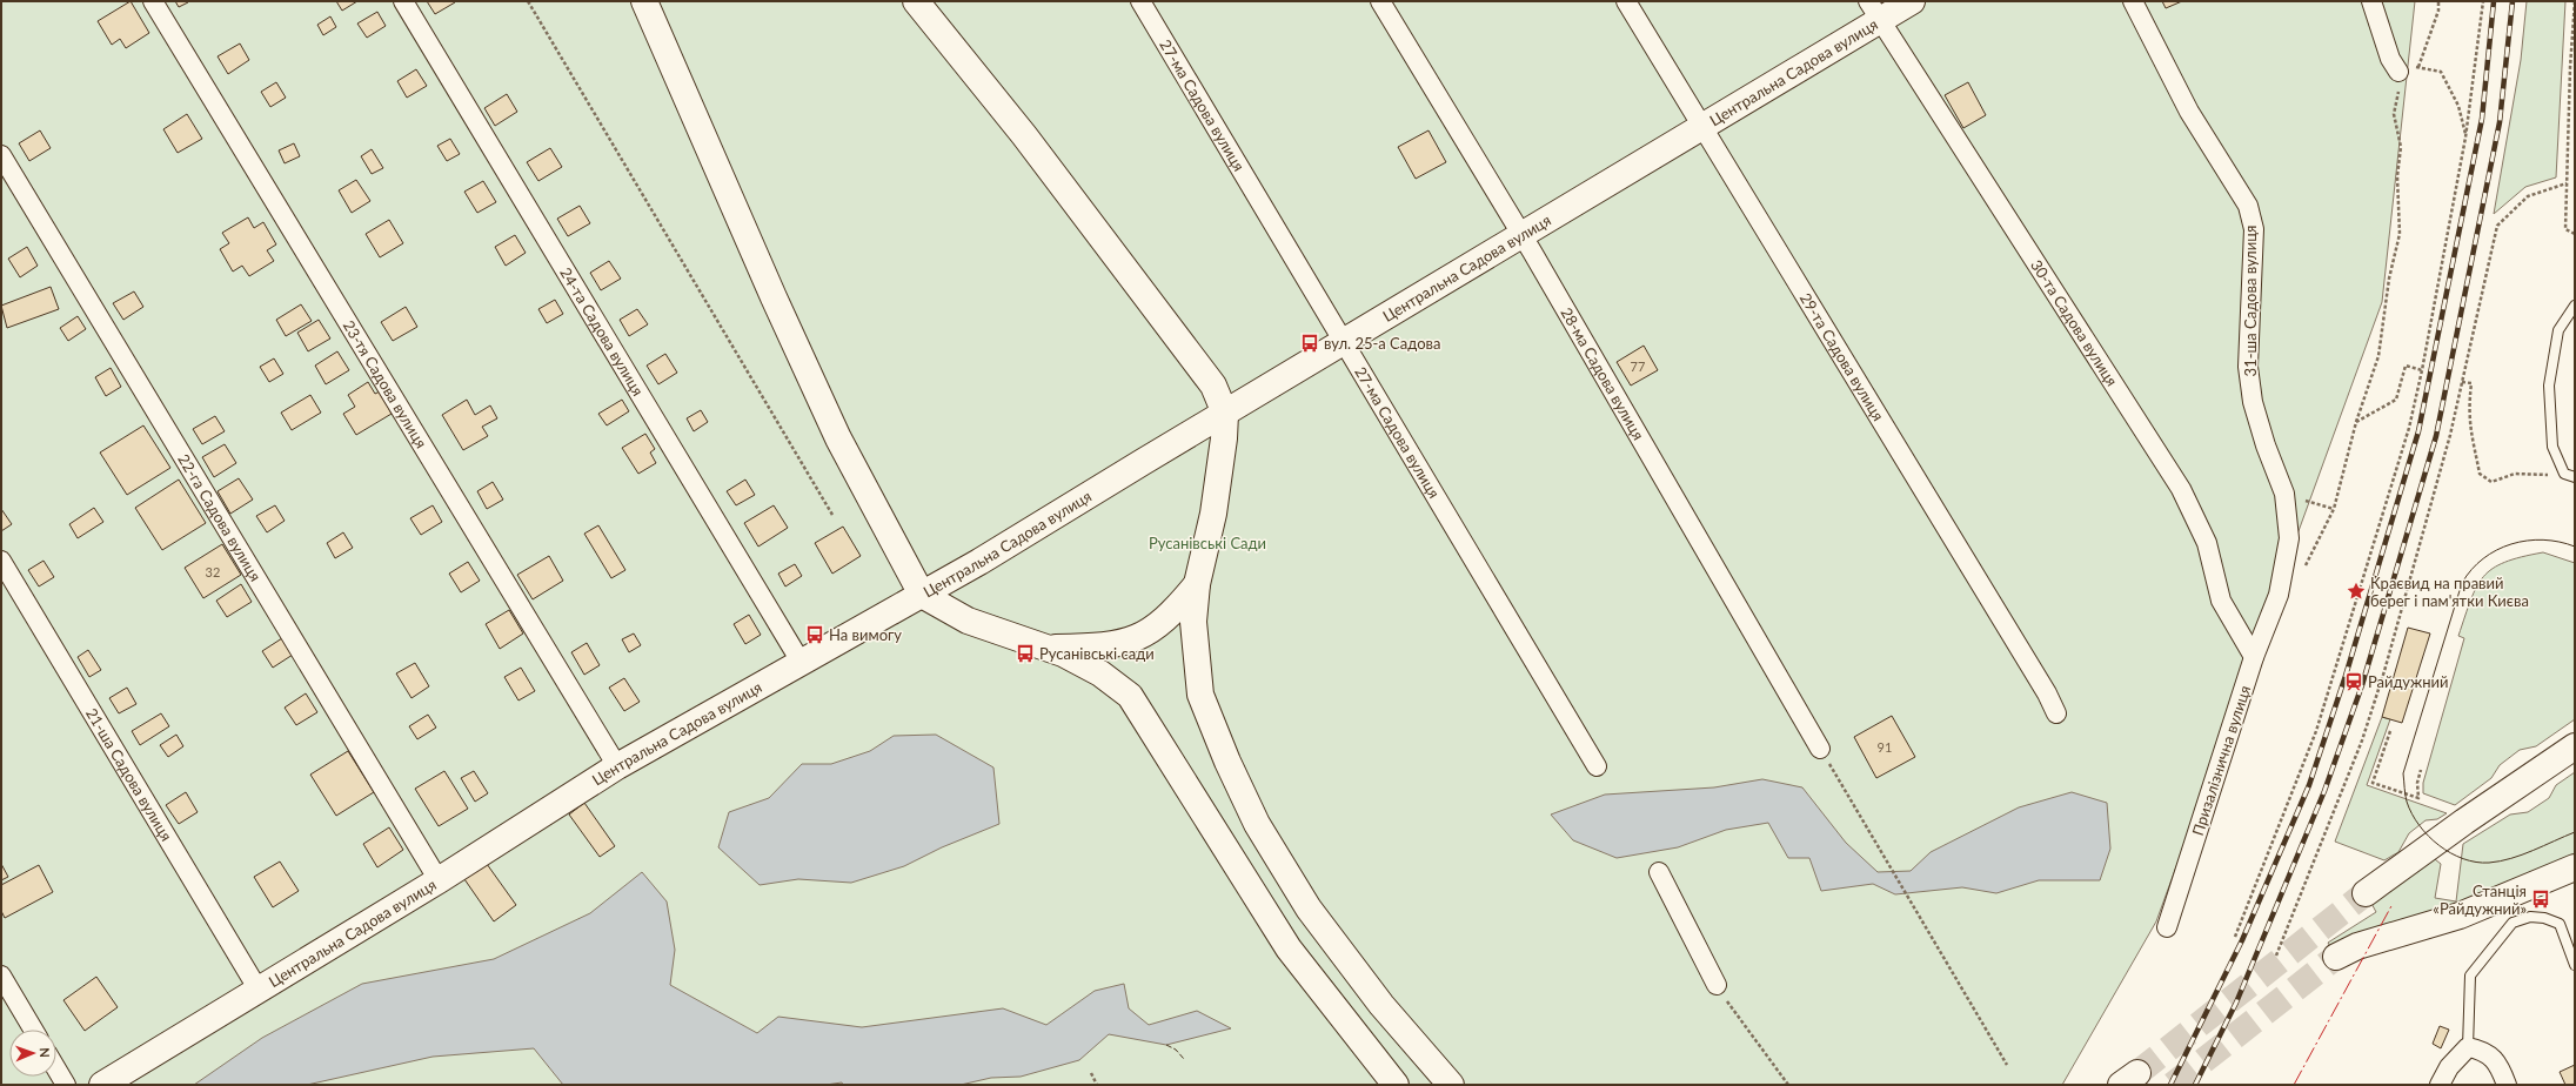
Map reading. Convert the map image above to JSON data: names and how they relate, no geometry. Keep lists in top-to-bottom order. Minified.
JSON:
{"streets":{"main road":["Центральна Садова вулиця"],"street":["27-ма Садова вулиця","31-ша Садова вулиця","30-та Садова вулиця","24-та Садова вулиця","29-та Садова вулиця","28-ма Садова вулиця","23-тя Садова вулиця","22-га Садова вулиця","Призалізнична вулиця","21-ша Садова вулиця"]},"crossings":[["Центральна Садова вулиця","27-ма Садова вулиця"],["Центральна Садова вулиця","30-та Садова вулиця"],["Центральна Садова вулиця","24-та Садова вулиця"],["Центральна Садова вулиця","29-та Садова вулиця"],["Центральна Садова вулиця","28-ма Садова вулиця"],["Центральна Садова вулиця","23-тя Садова вулиця"],["Центральна Садова вулиця","22-га Садова вулиця"],["Центральна Садова вулиця","21-ша Садова вулиця"],["31-ша Садова вулиця","Призалізнична вулиця"],["30-та Садова вулиця","Призалізнична вулиця"]],"parks":["Русанівські Сади"],"places":{"bus stop":["вул. 25-а Садова","На вимогу","Русанівські сади","Станція «Райдужний»"],"place":["Краєвид на правий берег і пам'ятки Києва"],"station":["Райдужний"]},"house_numbers":["77","32","91"],"north":"right"}
